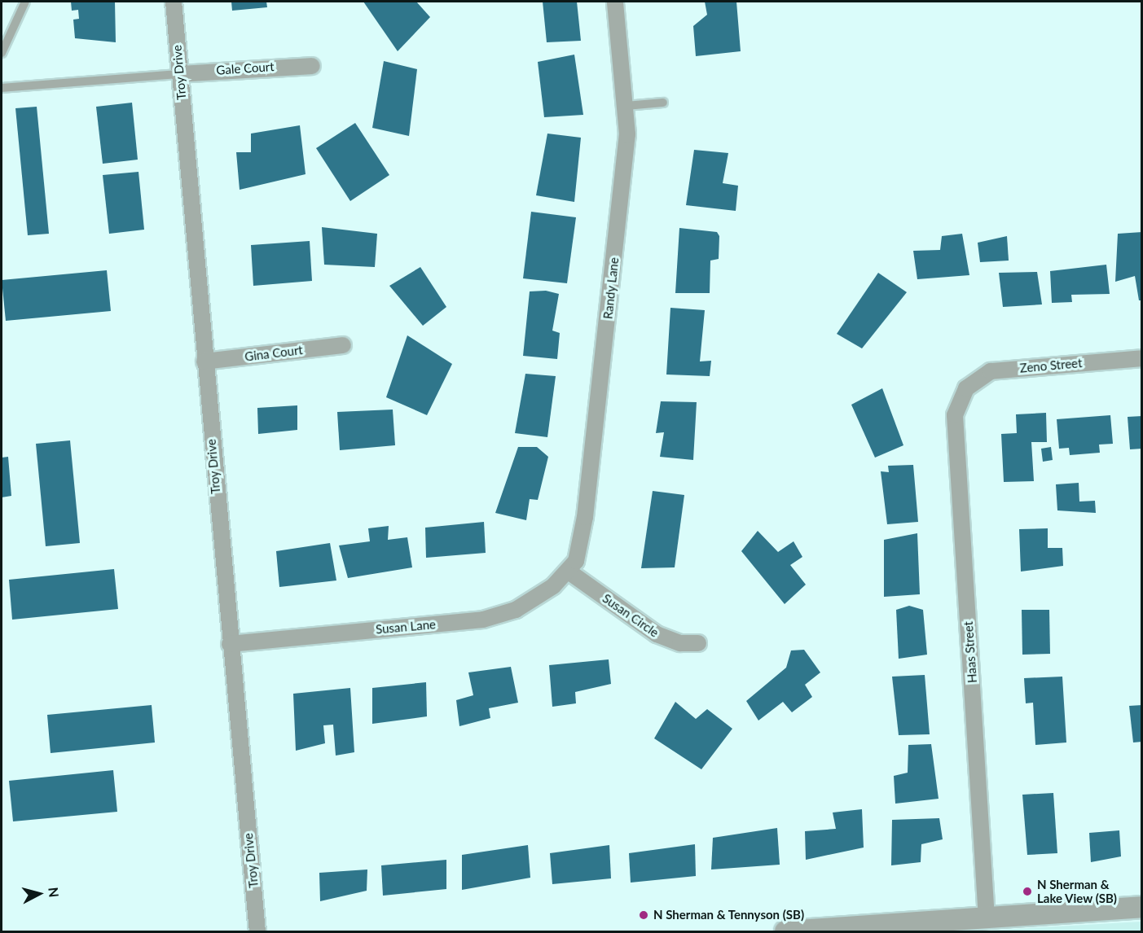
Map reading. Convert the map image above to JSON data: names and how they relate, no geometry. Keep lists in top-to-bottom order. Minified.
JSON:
{"streets":{"street":["Gale Court","Troy Drive","Randy Lane","Gina Court","Zeno Street","Susan Circle","Susan Lane","Haas Street"]},"crossings":[["Gale Court","Troy Drive"],["Troy Drive","Gina Court"],["Troy Drive","Susan Lane"],["Randy Lane","Susan Circle"],["Randy Lane","Susan Lane"],["Zeno Street","Haas Street"],["Susan Circle","Susan Lane"]],"places":["N Sherman & Lake View (SB)","N Sherman & Tennyson (SB)"],"north":"right"}
